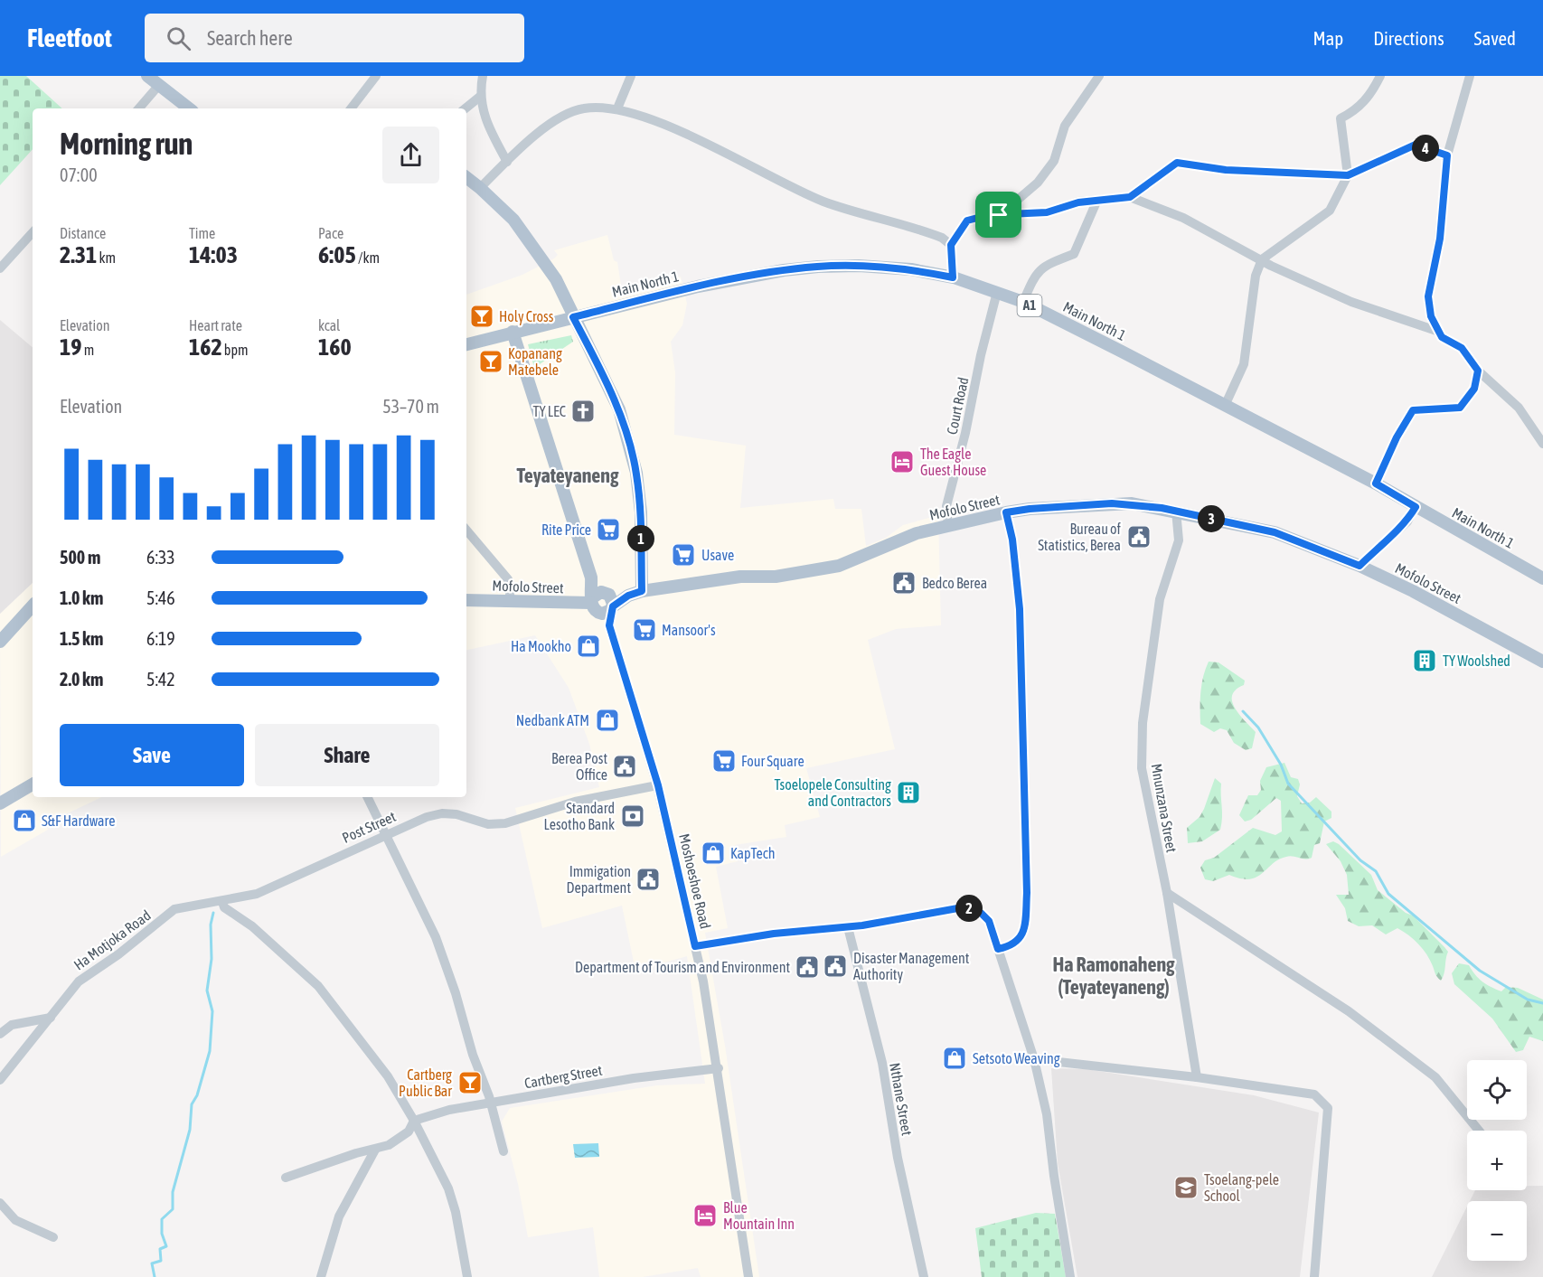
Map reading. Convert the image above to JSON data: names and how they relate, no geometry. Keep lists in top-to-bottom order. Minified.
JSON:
{"streets":{"main road":["Main North 1","A1","Mofolo Street","Moshoeshoe Road"],"street":["Court Road","Mnunzana Street","Post Street","Ha Motjoka Road","Cartberg Street","Nthane Street"]},"crossings":[["Main North 1","Court Road"],["Main North 1","Moshoeshoe Road"],["Court Road","Mofolo Street"],["Mofolo Street","Mnunzana Street"],["Mofolo Street","Moshoeshoe Road"],["Post Street","Moshoeshoe Road"],["Post Street","Ha Motjoka Road"],["Moshoeshoe Road","Cartberg Street"]],"districts":["Teyateyaneng","Ha Ramonaheng (Teyateyaneng)"],"places":{"bar":["Holy Cross","Kopanang Matebele","Cartberg Public Bar"],"church":["TY LEC"],"hotel":["The Eagle Guest House","Blue Mountain Inn"],"supermarket":["Rite Price","Usave","Mansoor's","Four Square"],"public building":["Bureau of Statistics, Berea","Bedco Berea","Berea Post Office","Immigation Department","Disaster Management Authority","Department of Tourism and Environment"],"shop":["Ha Mookho","Nedbank ATM","S&F Hardware","KapTech","Setsoto Weaving"],"building":["TY Woolshed","Tsoelopele Consulting and Contractors"],"bank":["Standard Lesotho Bank"],"school or university":["Tsoelang-pele School"]},"page":{"header":"Fleetfoot","search":"Search here","nav":["Map","Directions","Saved"],"heading":["Morning run","07:00"],"pins":["4","3","1","2"],"stats":[["Distance","2.31 km"],["Time","14:03"],["Pace","6:05 /km"],["Elevation","19 m"],["Heart rate","162 bpm"],["kcal","160"]],"chart":["Elevation","53–70 m"],"list":[{"name":"500 m","note":"6:33"},{"name":"1.0 km","note":"5:46"},{"name":"1.5 km","note":"6:19"},{"name":"2.0 km","note":"5:42"}],"buttons":["Save","Share"],"map_buttons":["+","−"]}}
